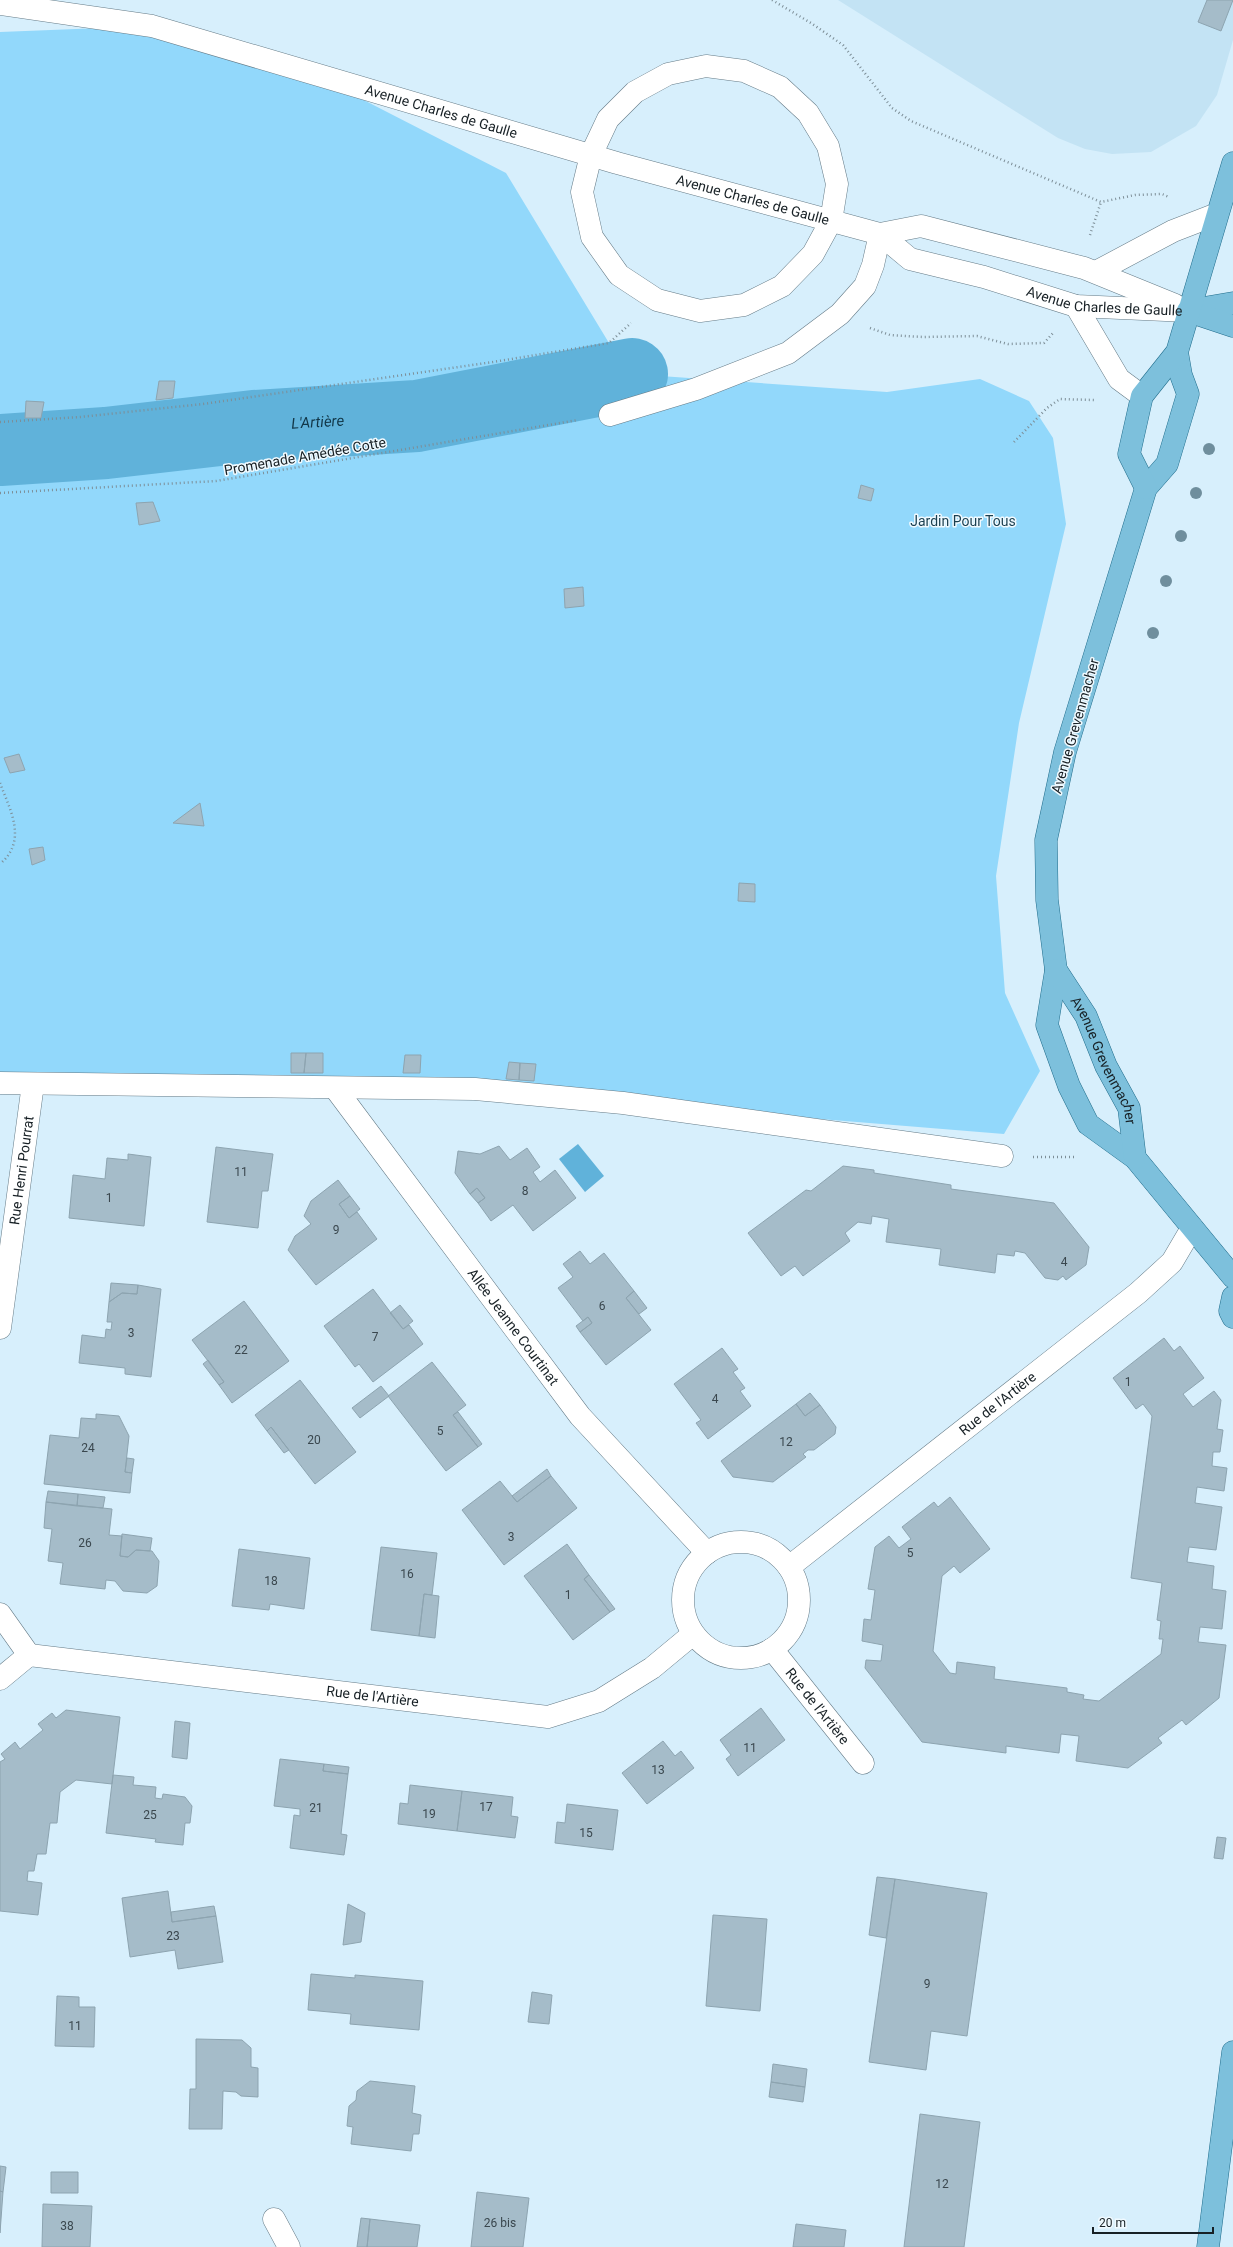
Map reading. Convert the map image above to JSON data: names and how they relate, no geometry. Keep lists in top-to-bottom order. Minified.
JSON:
{"streets":{"main road":["Avenue Grevenmacher"],"street":["Avenue Charles de Gaulle","Rue Henri Pourrat","Allée Jeanne Courtinat","Rue de l'Artière"],"path":["Promenade Amédée Cotte"]},"crossings":[["Avenue Charles de Gaulle","Avenue Grevenmacher"],["Avenue Grevenmacher","Rue de l'Artière"],["Allée Jeanne Courtinat","Rue de l'Artière"]],"water":["L'Artière"],"parks":["Jardin Pour Tous"],"house_numbers":["11","8","1","9","4","6","3","7","22","1","4","5","20","12","24","3","26","5","16","18","1","11","13","17","21","19","25","15","23","9","11","12","26 bis","38"],"scale_bar":"20 m"}
